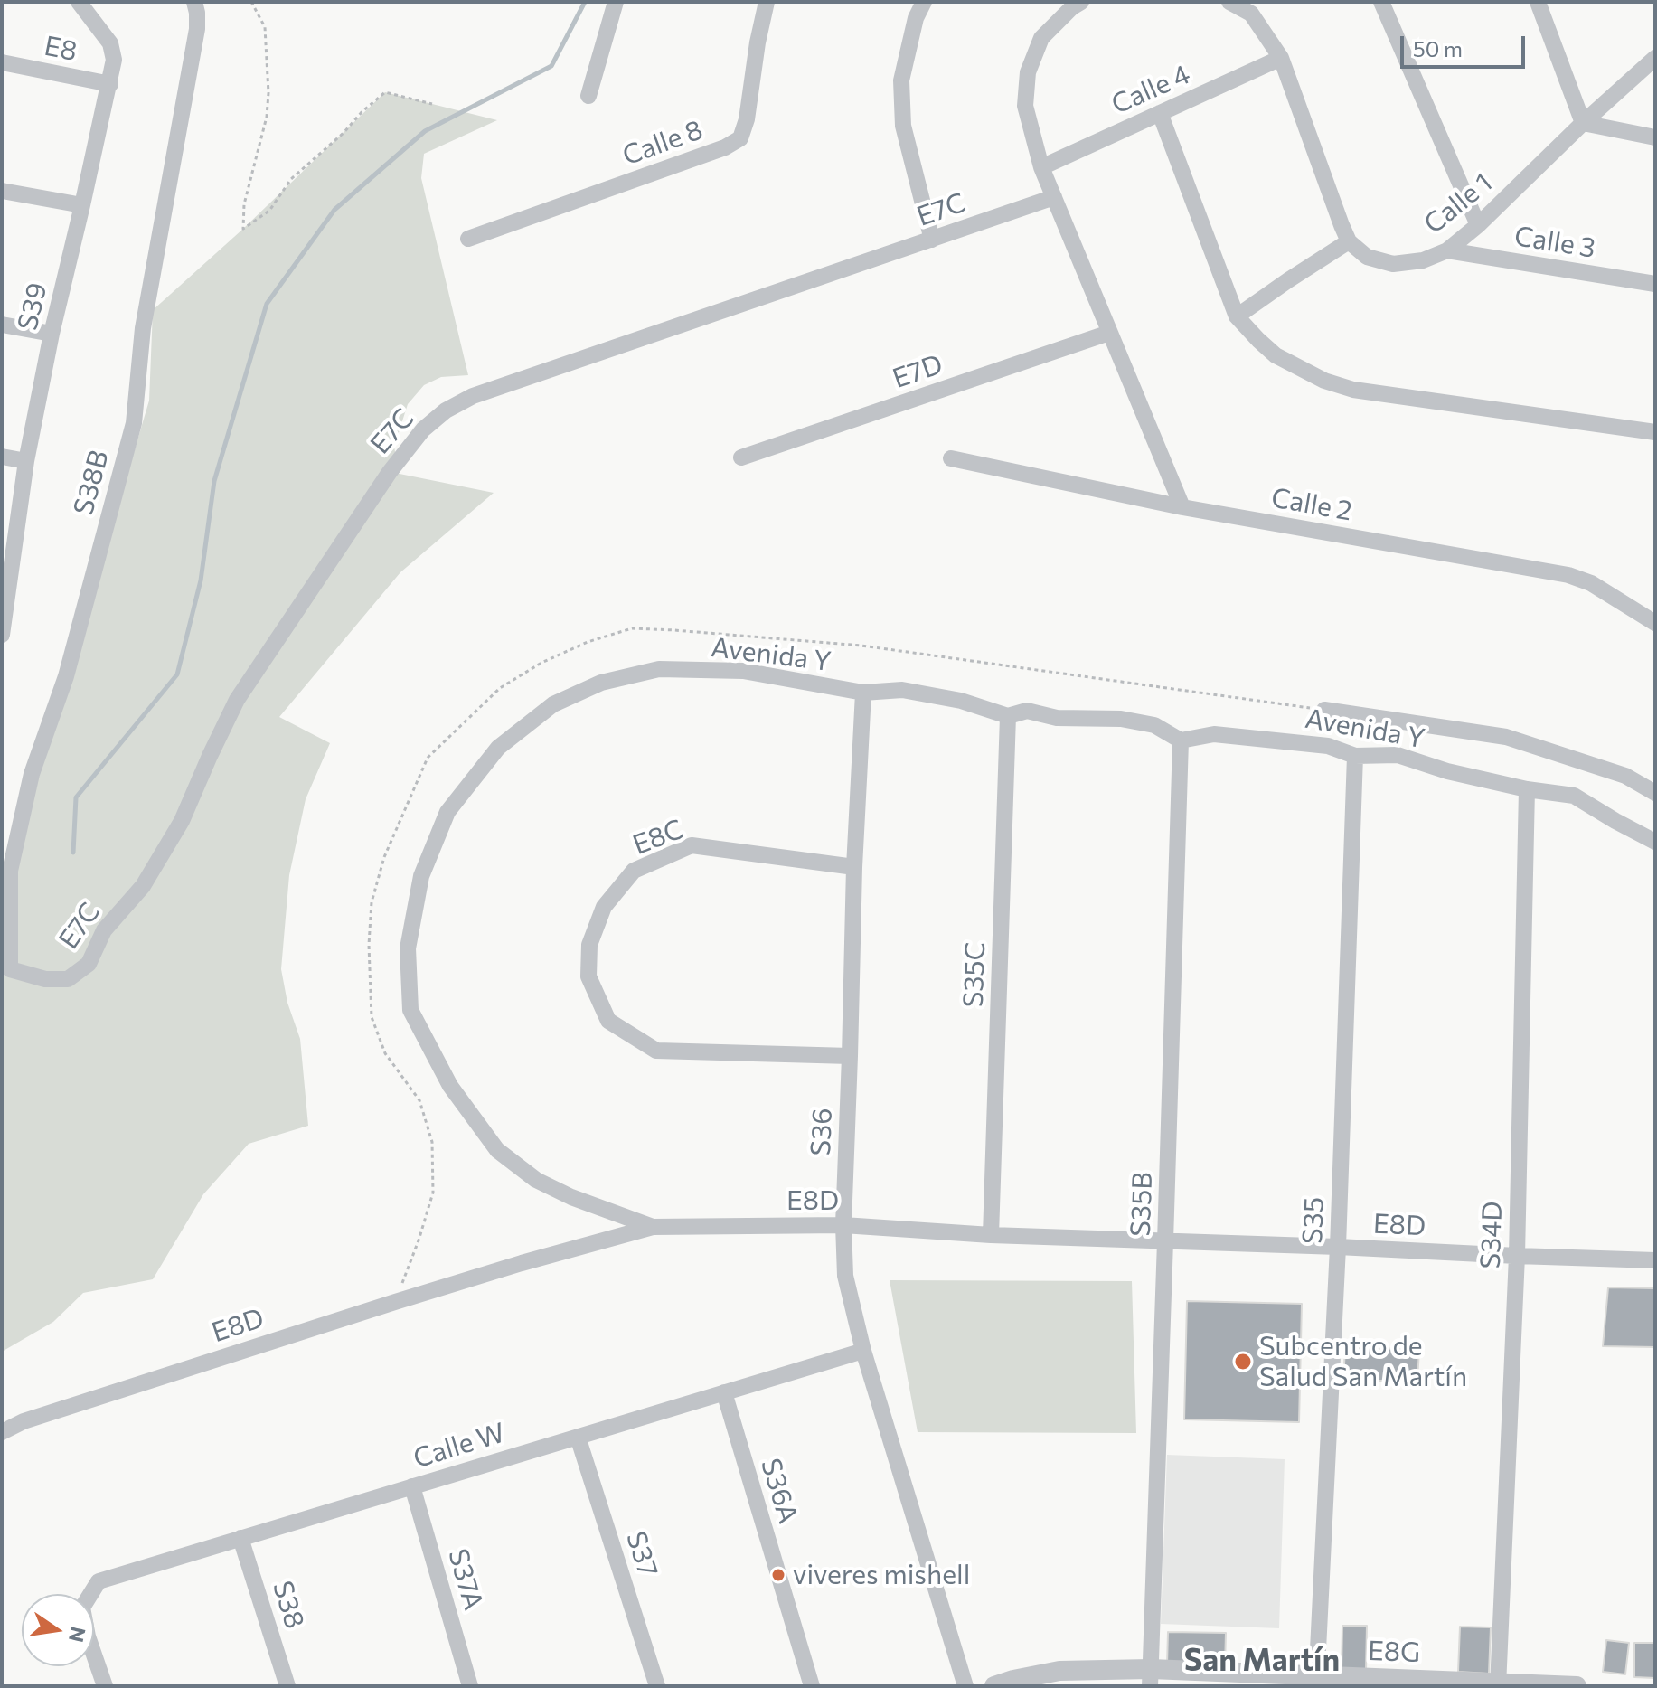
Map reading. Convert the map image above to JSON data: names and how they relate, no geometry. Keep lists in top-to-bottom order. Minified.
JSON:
{"streets":{"street":["E8","Calle 4","Calle 8","Calle 1","E7C","Calle 3","S39","E7D","S38B","Calle 2","Avenida Y","E8C","S35C","S36","E8D","S35B","S35","S34D","Calle W","S36A","S37","S37A","S38","E8G"]},"crossings":[["E8","S39"],["Calle 1","Calle 3"],["E7C","S38B"],["Avenida Y","S35C"],["Avenida Y","S36"],["Avenida Y","E8D"],["Avenida Y","S35B"],["Avenida Y","S35"],["Avenida Y","S34D"],["E8C","S36"],["S35C","E8D"],["S36","E8D"],["S36","Calle W"],["E8D","S35B"],["E8D","S35"],["E8D","S34D"],["S35B","E8G"],["S35","E8G"],["S34D","E8G"],["Calle W","S36A"],["Calle W","S37"],["Calle W","S37A"],["Calle W","S38"]],"districts":["San Martín"],"places":["Subcentro de Salud San Martín","viveres mishell"],"scale_bar":"50 m","north":"right"}
